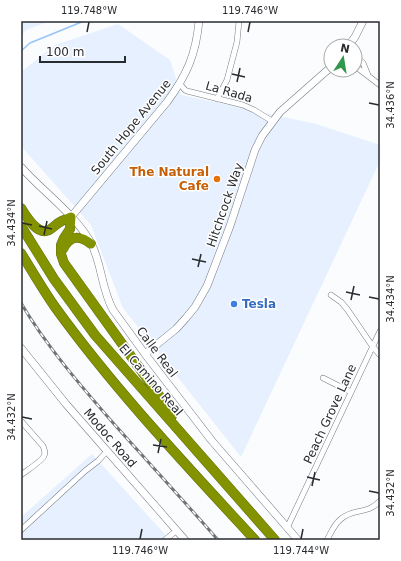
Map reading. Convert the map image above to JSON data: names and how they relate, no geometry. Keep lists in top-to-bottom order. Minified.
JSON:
{"streets":{"highway":["El Camino Real"],"street":["La Rada","South Hope Avenue","Hitchcock Way","Calle Real","Peach Grove Lane","Modoc Road"]},"crossings":[["La Rada","South Hope Avenue"],["La Rada","Hitchcock Way"],["South Hope Avenue","Calle Real"],["Hitchcock Way","Calle Real"],["Calle Real","Peach Grove Lane"]],"places":["The Natural Cafe","Tesla"],"scale_bar":"100 m","north":"top","coordinates":["119.748°W","119.746°W","34.436°N","34.434°N","34.432°N","119.744°W"]}
